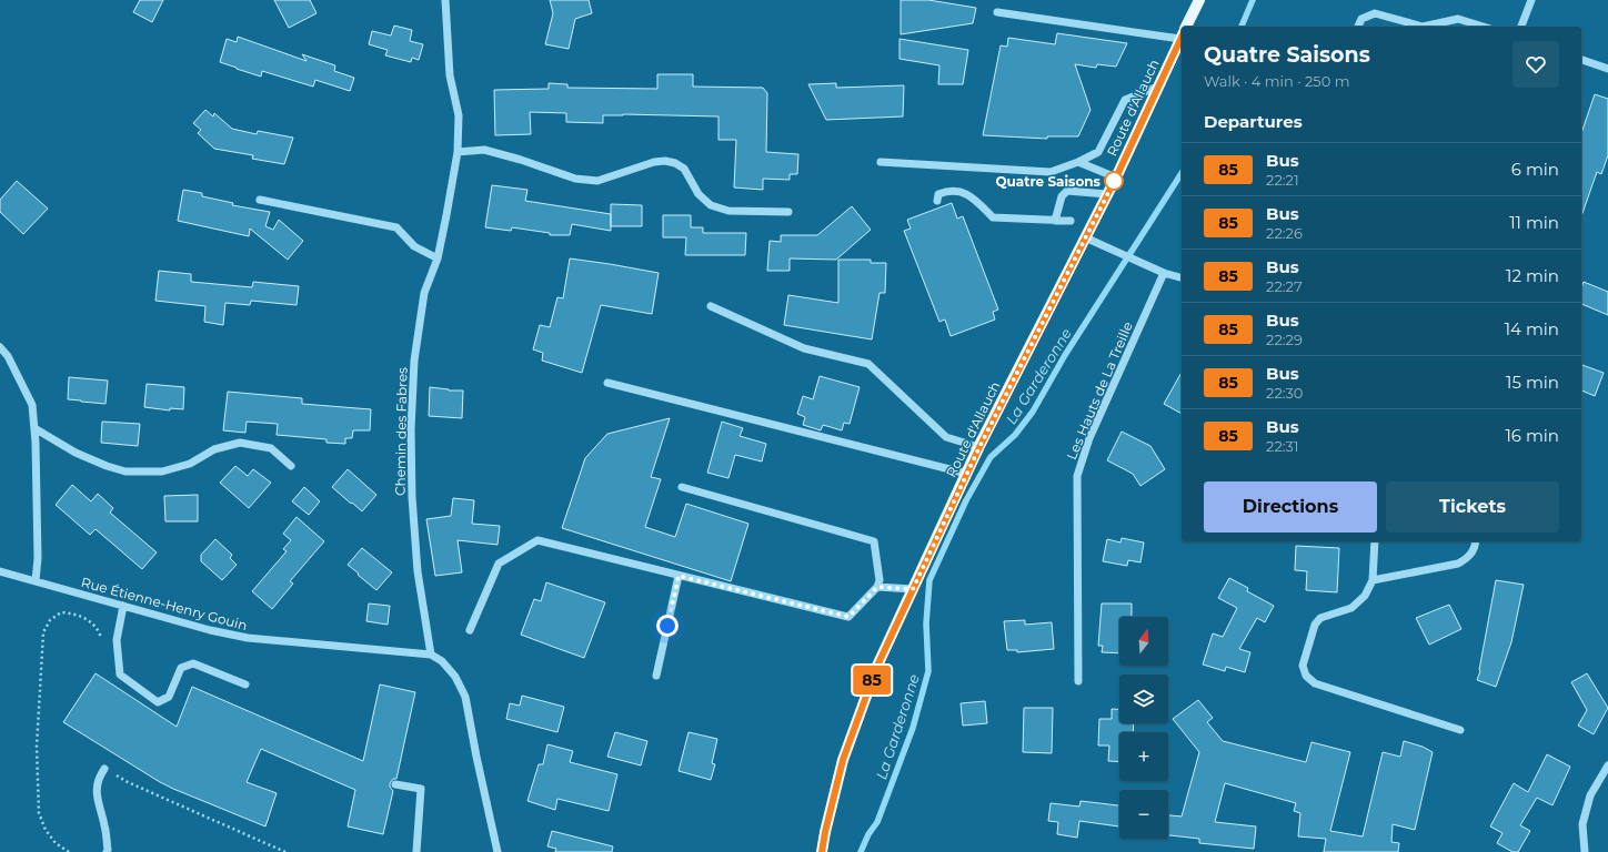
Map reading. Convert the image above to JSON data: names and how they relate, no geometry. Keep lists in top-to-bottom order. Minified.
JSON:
{"streets":{"main road":["Route d'Allauch"],"street":["Les Hauts de La Treille","Chemin des Fabres","Rue Étienne-Henry Gouin"]},"crossings":[["Chemin des Fabres","Rue Étienne-Henry Gouin"]],"water":["La Garderonne"],"places":["Quatre Saisons"],"lines":["bus line 85"],"north":"top","page":{"on_map":"85","heading":[["Quatre Saisons","Walk · 4 min · 250 m"],"Departures"],"list":[{"mark":"85","name":"Bus","note":"22:21","value":"6 min"},{"mark":"85","name":"Bus","note":"22:26","value":"11 min"},{"mark":"85","name":"Bus","note":"22:27","value":"12 min"},{"mark":"85","name":"Bus","note":"22:29","value":"14 min"},{"mark":"85","name":"Bus","note":"22:30","value":"15 min"},{"mark":"85","name":"Bus","note":"22:31","value":"16 min"}],"buttons":["Directions","Tickets"],"map_buttons":["+","−"]}}
